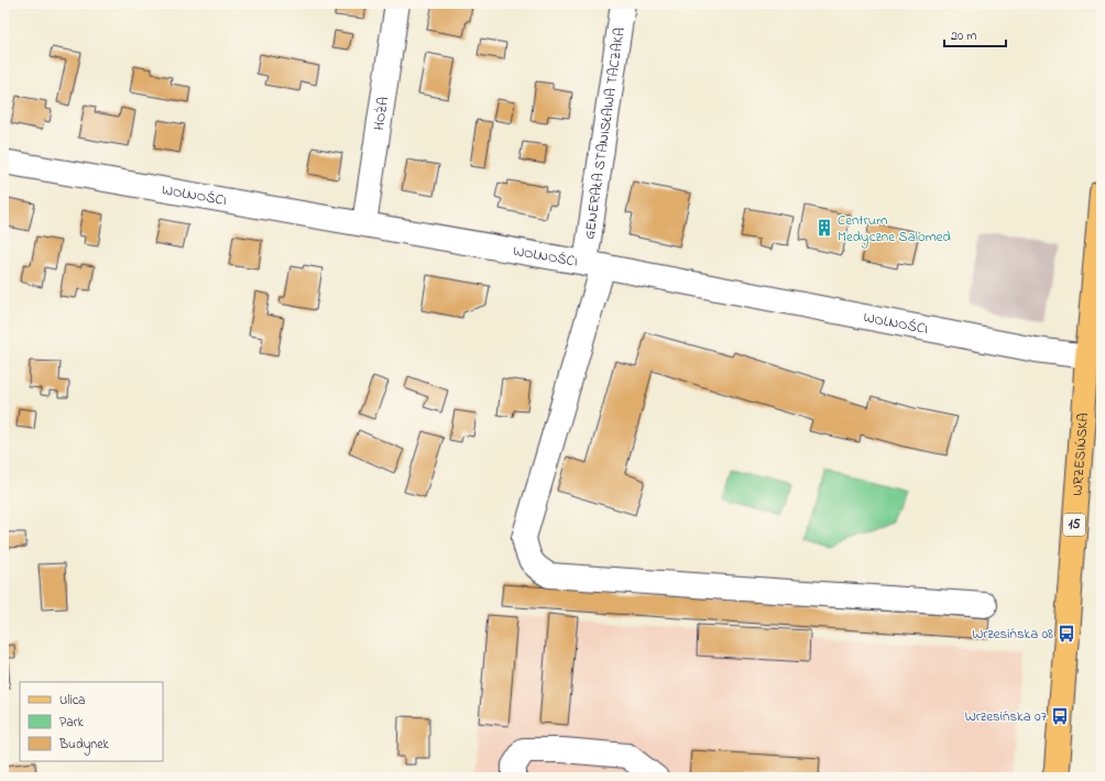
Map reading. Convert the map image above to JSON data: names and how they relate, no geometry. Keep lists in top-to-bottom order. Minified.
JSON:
{"streets":{"main road":["WRZESIŃSKA","15"],"street":["HOŻA","GENERAŁA STANISŁAWA TACZAKA","WOLNOŚCI"]},"crossings":[["HOŻA","WOLNOŚCI"],["GENERAŁA STANISŁAWA TACZAKA","WOLNOŚCI"],["WOLNOŚCI","WRZESIŃSKA"]],"places":{"building":["Centrum Medyczne Salomed"],"bus stop":["Wrzesińska 08","Wrzesińska 07"]},"legend":["Ulica","Park","Budynek"],"scale_bar":"20 m"}
